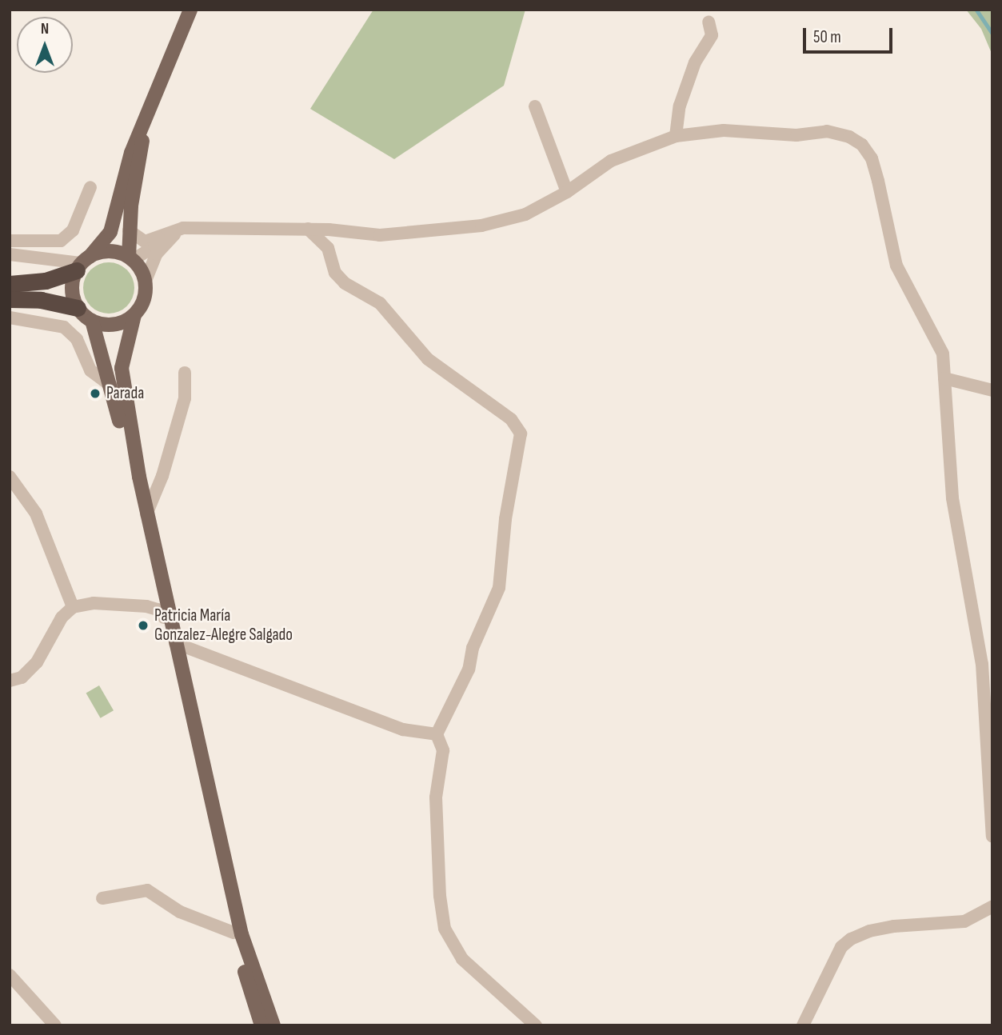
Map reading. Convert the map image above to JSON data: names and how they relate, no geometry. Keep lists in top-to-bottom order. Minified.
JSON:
{"places":["Parada","Patricia María Gonzalez-Alegre Salgado"],"scale_bar":"50 m","north":"top"}
